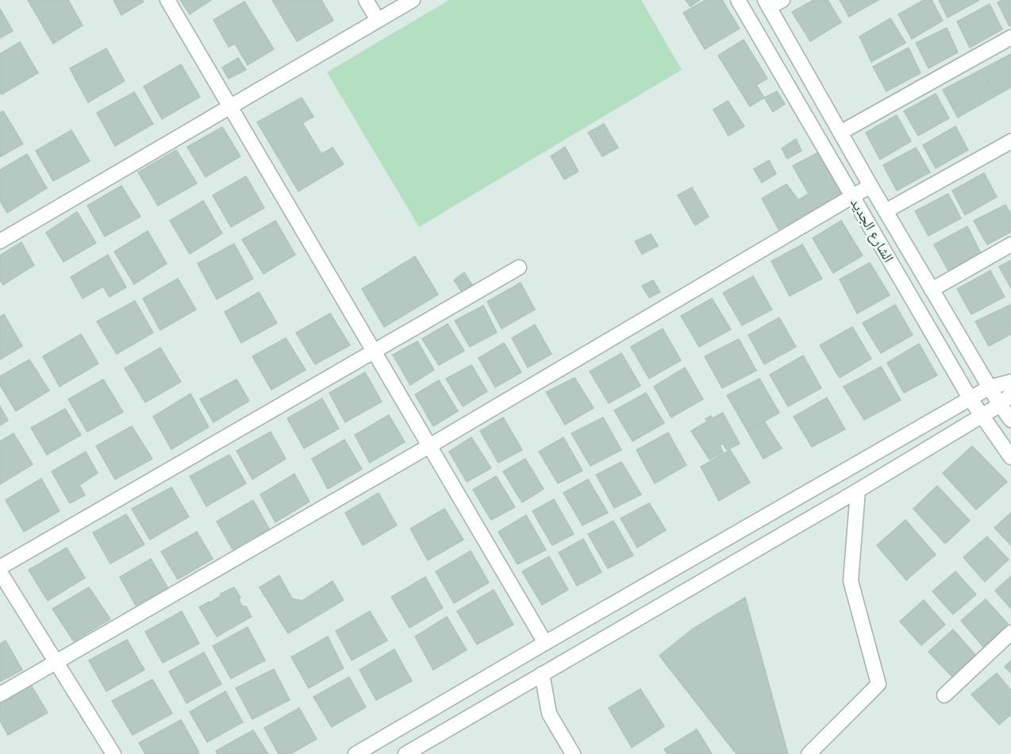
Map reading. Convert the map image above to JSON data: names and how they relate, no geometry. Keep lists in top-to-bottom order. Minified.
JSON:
{"streets":{"street":["الشارع الجديد"]}}
